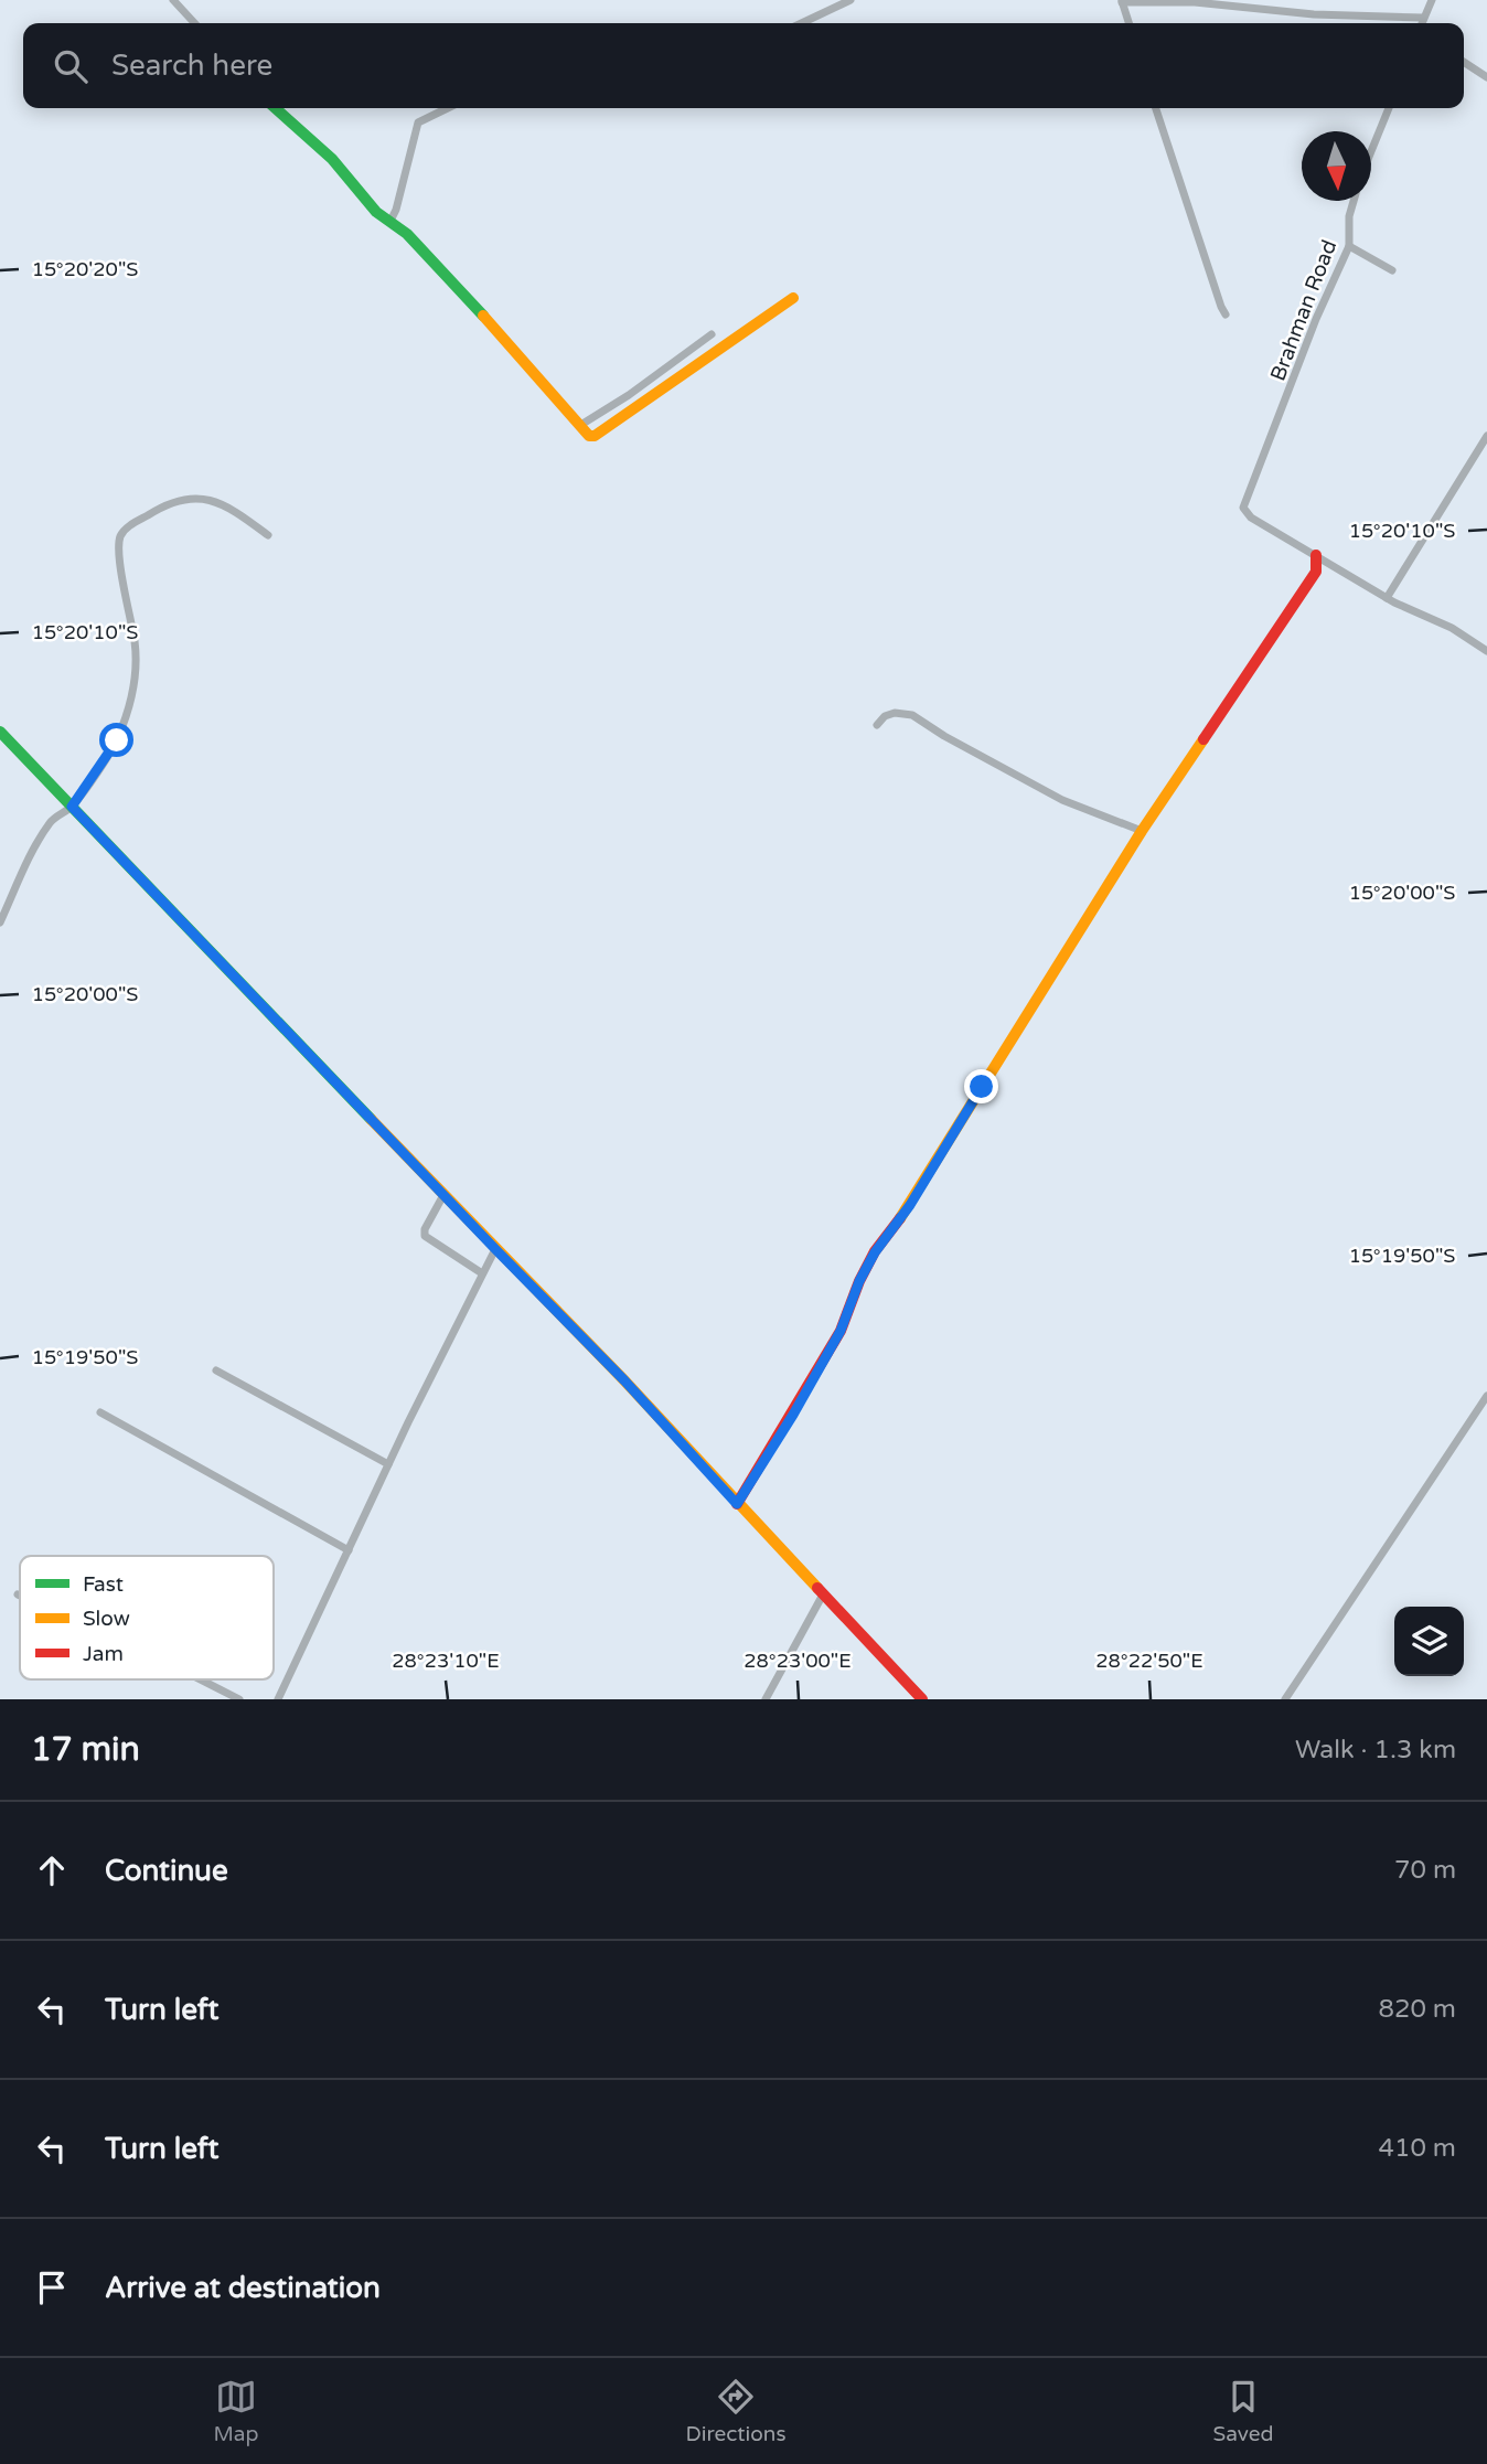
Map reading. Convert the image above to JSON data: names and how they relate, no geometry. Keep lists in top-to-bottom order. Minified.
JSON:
{"streets":{"street":["Brahman Road"]},"legend":["Fast","Slow","Jam"],"north":"bottom","page":{"search":"Search here","heading":["17 min","Walk · 1.3 km"],"list":[["Continue","70 m"],["Turn left","820 m"],["Turn left","410 m"],"Arrive at destination"],"nav":["Map","Directions","Saved"]},"coordinates":["15°20'20\"S","15°20'10\"S","15°20'00\"S","15°19'50\"S","28°23'10\"E","28°23'00\"E","28°22'50\"E"]}
